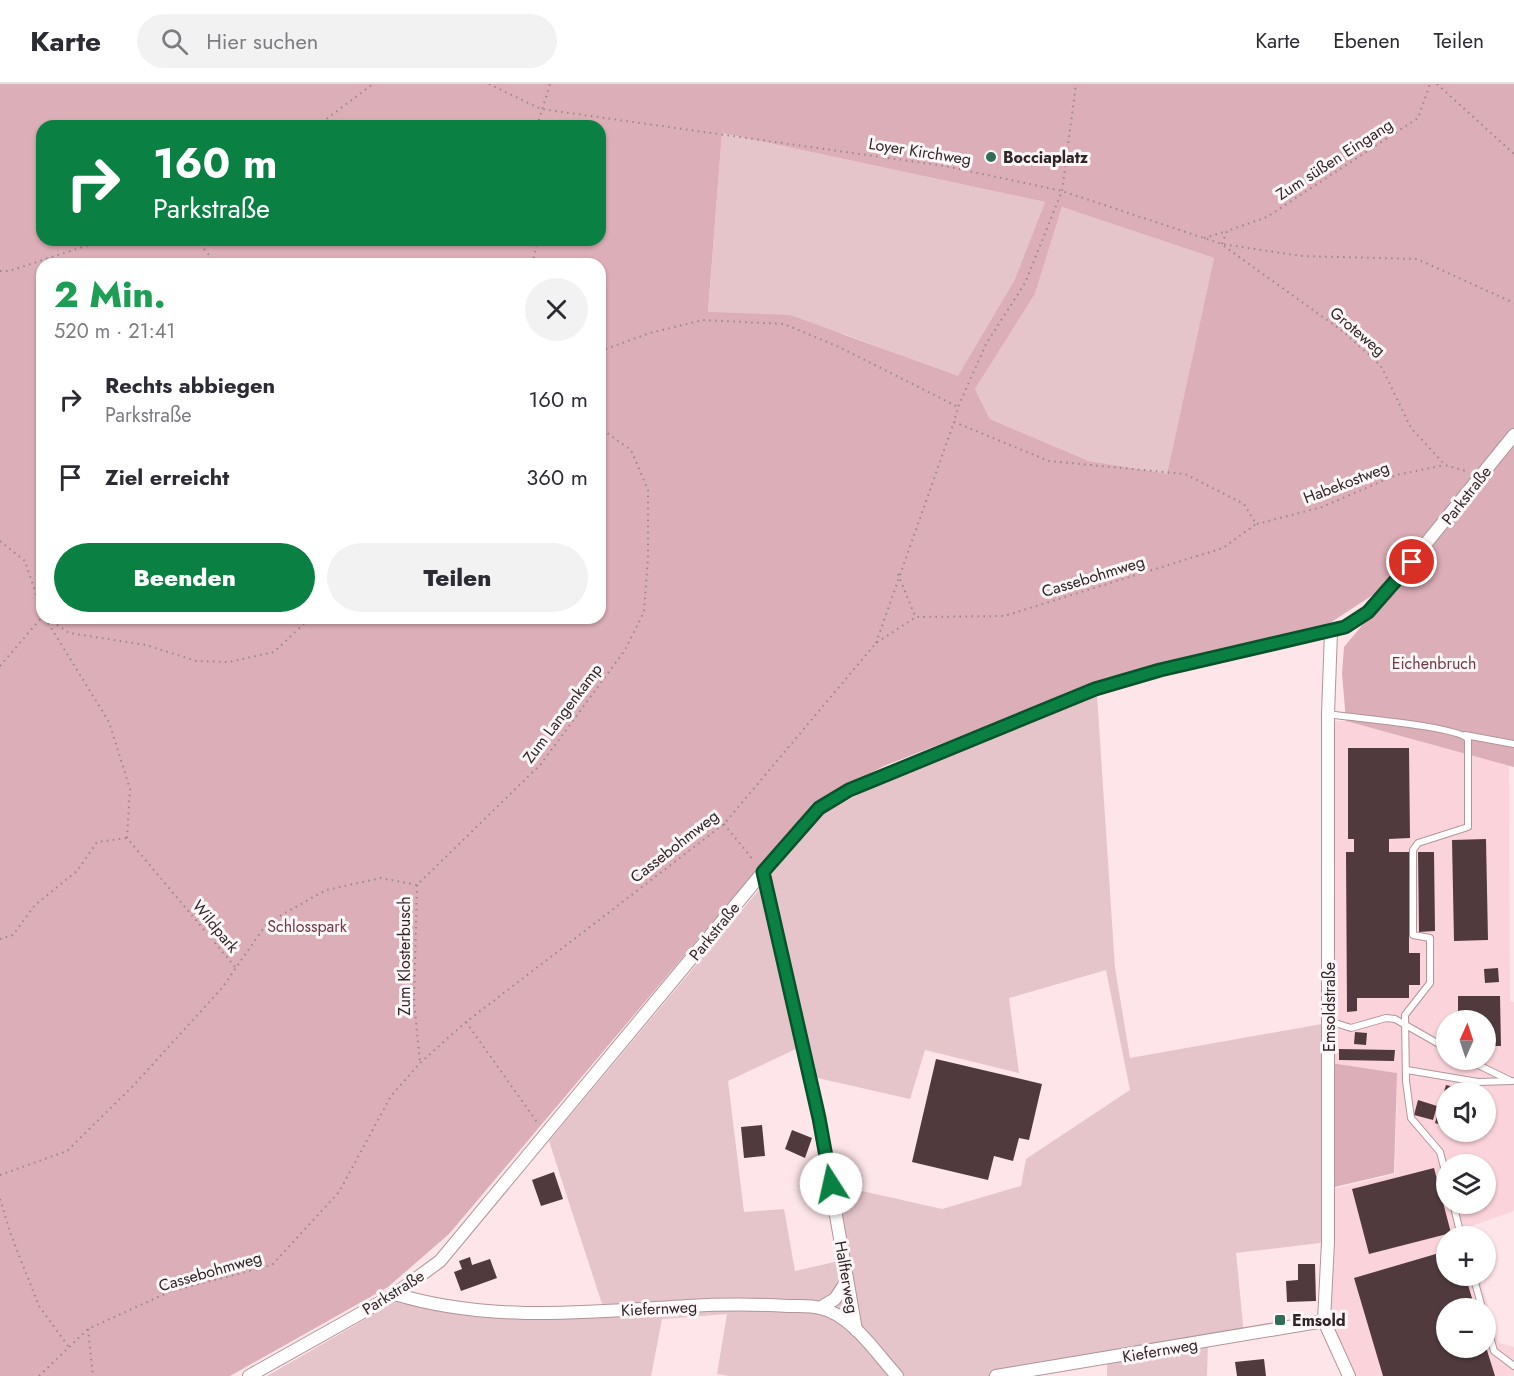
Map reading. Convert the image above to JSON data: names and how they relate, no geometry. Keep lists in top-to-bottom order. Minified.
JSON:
{"streets":{"street":["Parkstraße","Emsoldstraße","Halfterweg","Kiefernweg"],"path":["Loyer Kirchweg","Zum süßen Eingang","Groteweg","Habekostweg","Cassebohmweg","Zum Langenkamp","Wildpark","Zum Klosterbusch"]},"crossings":[["Loyer Kirchweg","Zum süßen Eingang"],["Loyer Kirchweg","Groteweg"],["Groteweg","Habekostweg"],["Habekostweg","Cassebohmweg"],["Parkstraße","Emsoldstraße"],["Parkstraße","Halfterweg"],["Parkstraße","Kiefernweg"],["Cassebohmweg","Zum Klosterbusch"],["Zum Langenkamp","Zum Klosterbusch"],["Emsoldstraße","Kiefernweg"],["Halfterweg","Kiefernweg"]],"parks":["Eichenbruch","Schlosspark"],"places":{"other":["Bocciaplatz"],"transit":["Emsold"]},"north":"top","page":{"header":"Karte","search":"Hier suchen","nav":["Karte","Ebenen","Teilen"],"turn":["160 m","Parkstraße"],"heading":["2 Min.","520 m · 21:41"],"list":[{"name":"Rechts abbiegen","note":"Parkstraße","value":"160 m"},{"name":"Ziel erreicht","value":"360 m"}],"buttons":["Beenden","Teilen"],"map_buttons":["+","−"]}}
